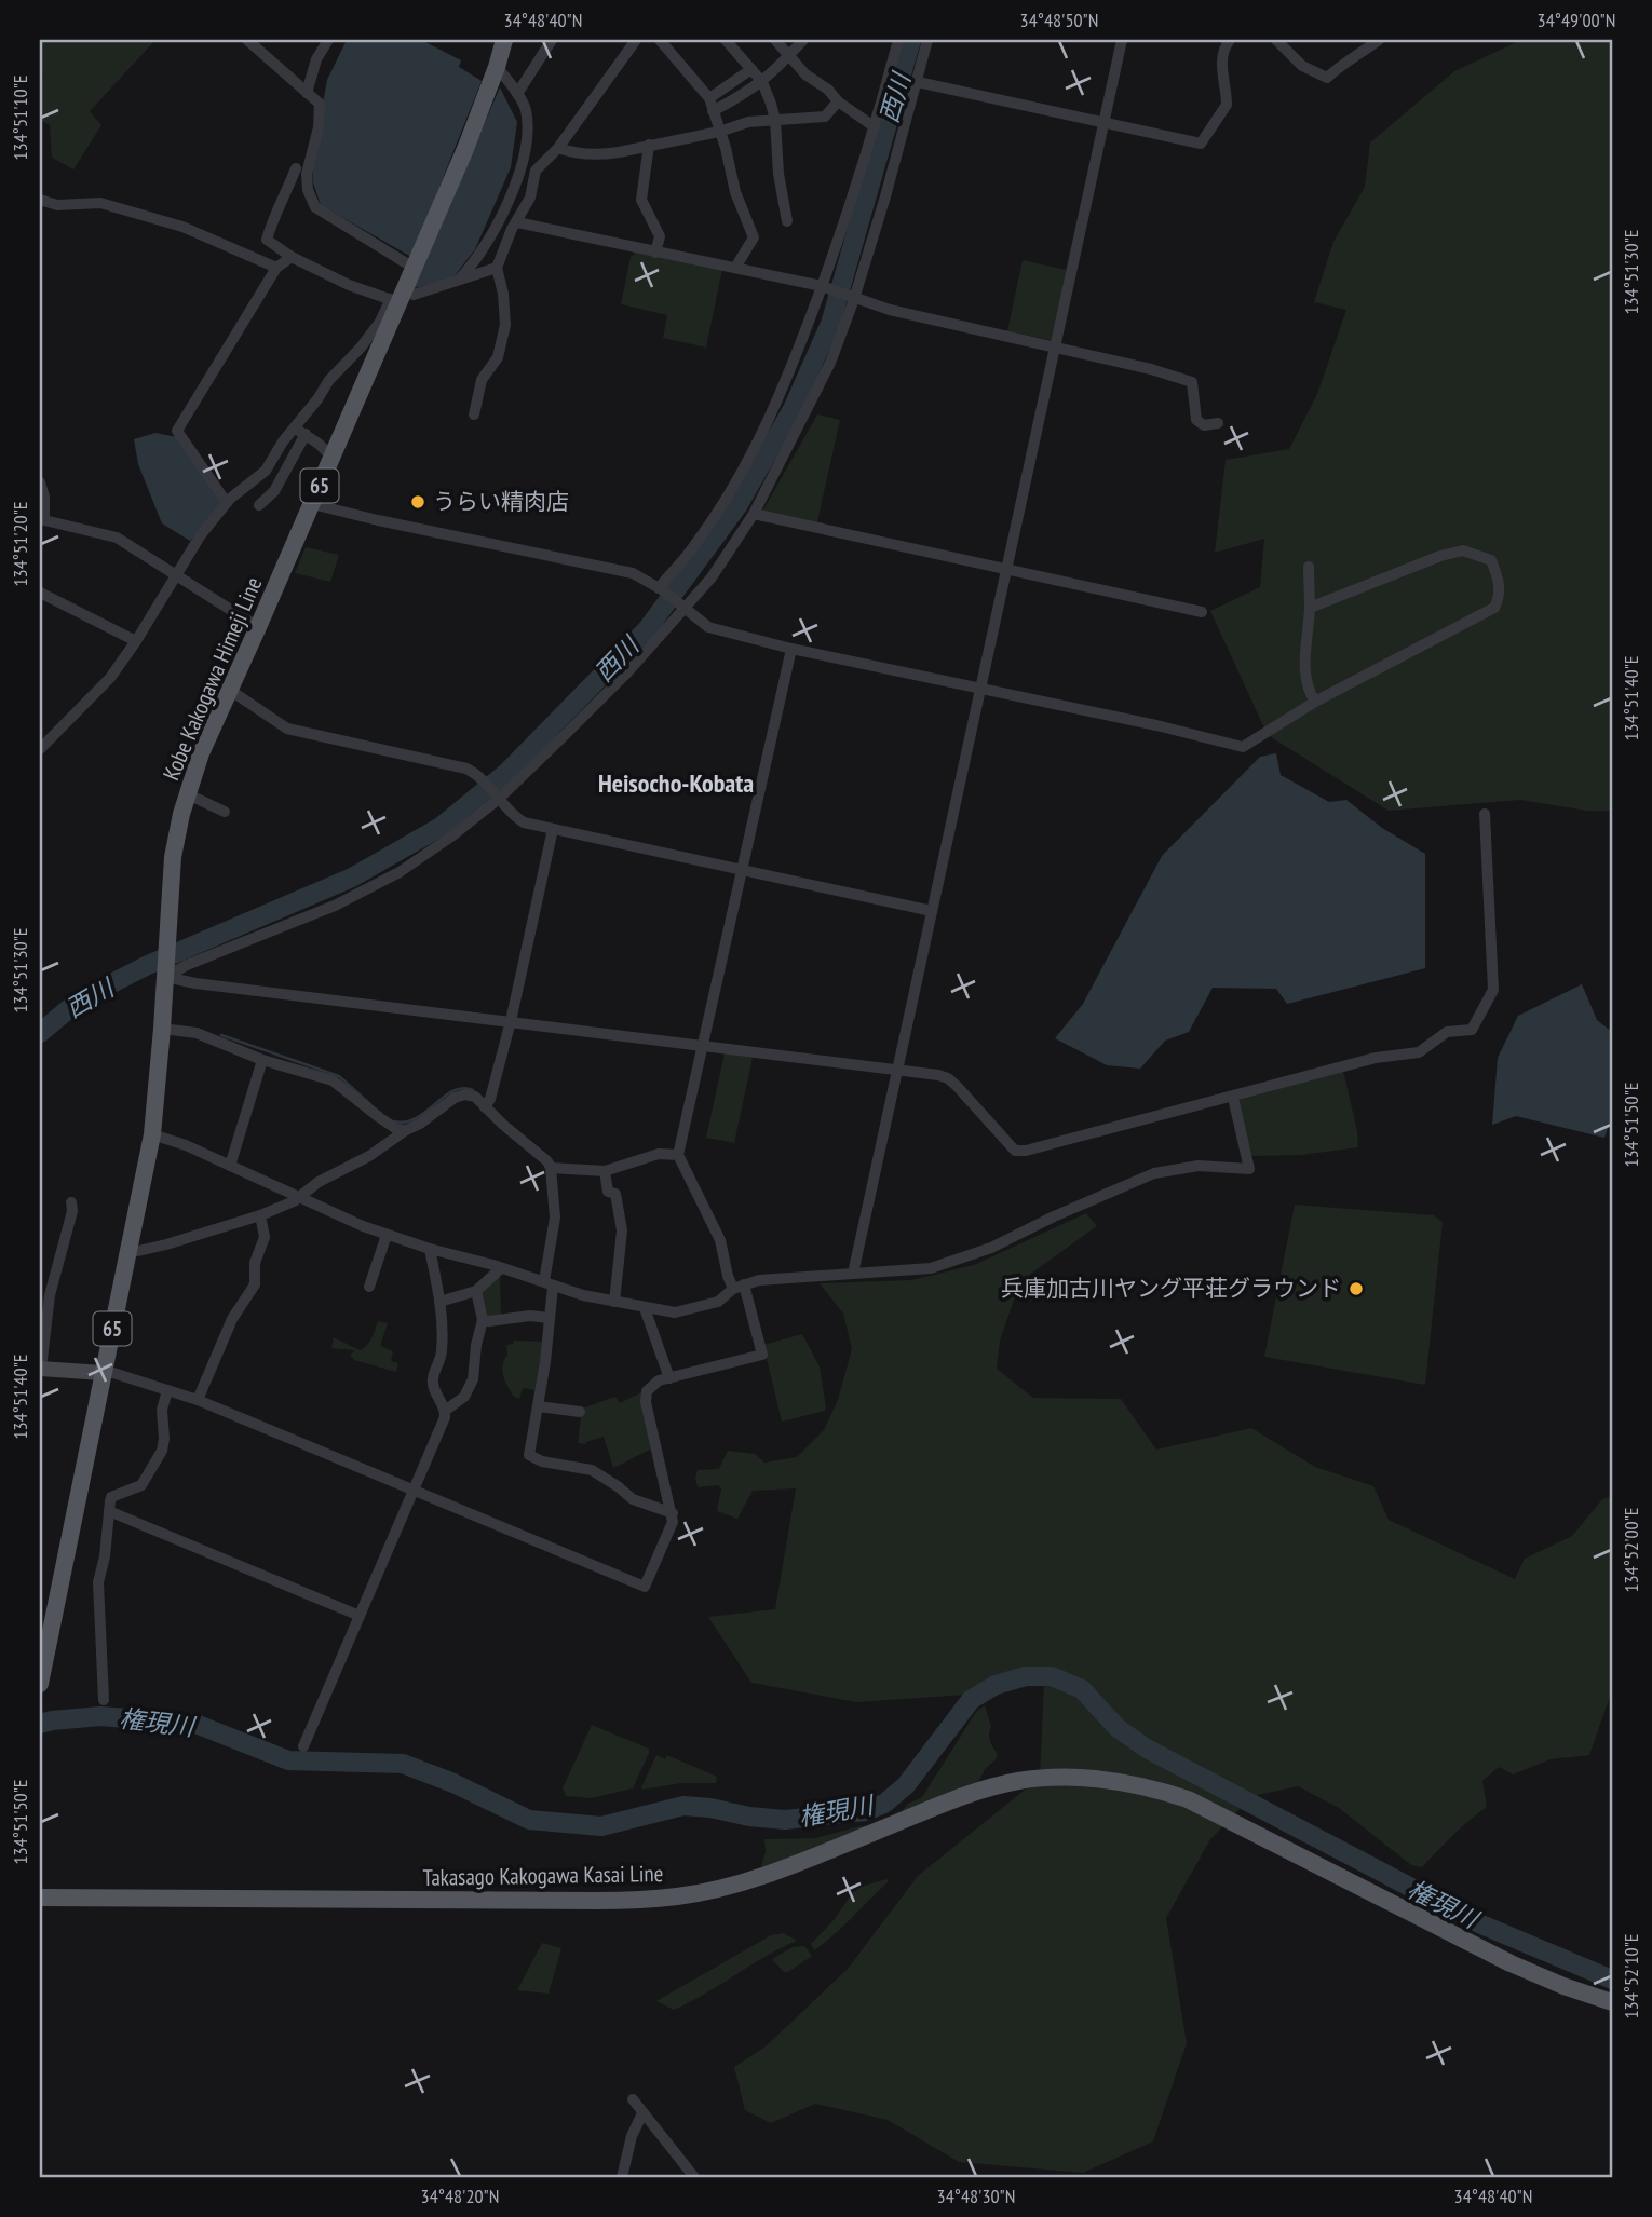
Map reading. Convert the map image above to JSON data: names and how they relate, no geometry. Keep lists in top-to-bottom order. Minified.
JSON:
{"streets":{"main road":["65","Kobe Kakogawa Himeji Line","Takasago Kakogawa Kasai Line"]},"districts":["Heisocho-Kobata"],"water":["西川","権現川"],"places":["うらい精肉店","兵庫加古川ヤング平荘グラウンド"],"coordinates":["34°48'40\"N","34°48'50\"N","34°49'00\"N","134°51'10\"E","134°51'30\"E","134°51'20\"E","134°51'40\"E","134°51'50\"E","134°52'00\"E","134°52'10\"E","34°48'20\"N","34°48'30\"N"]}
